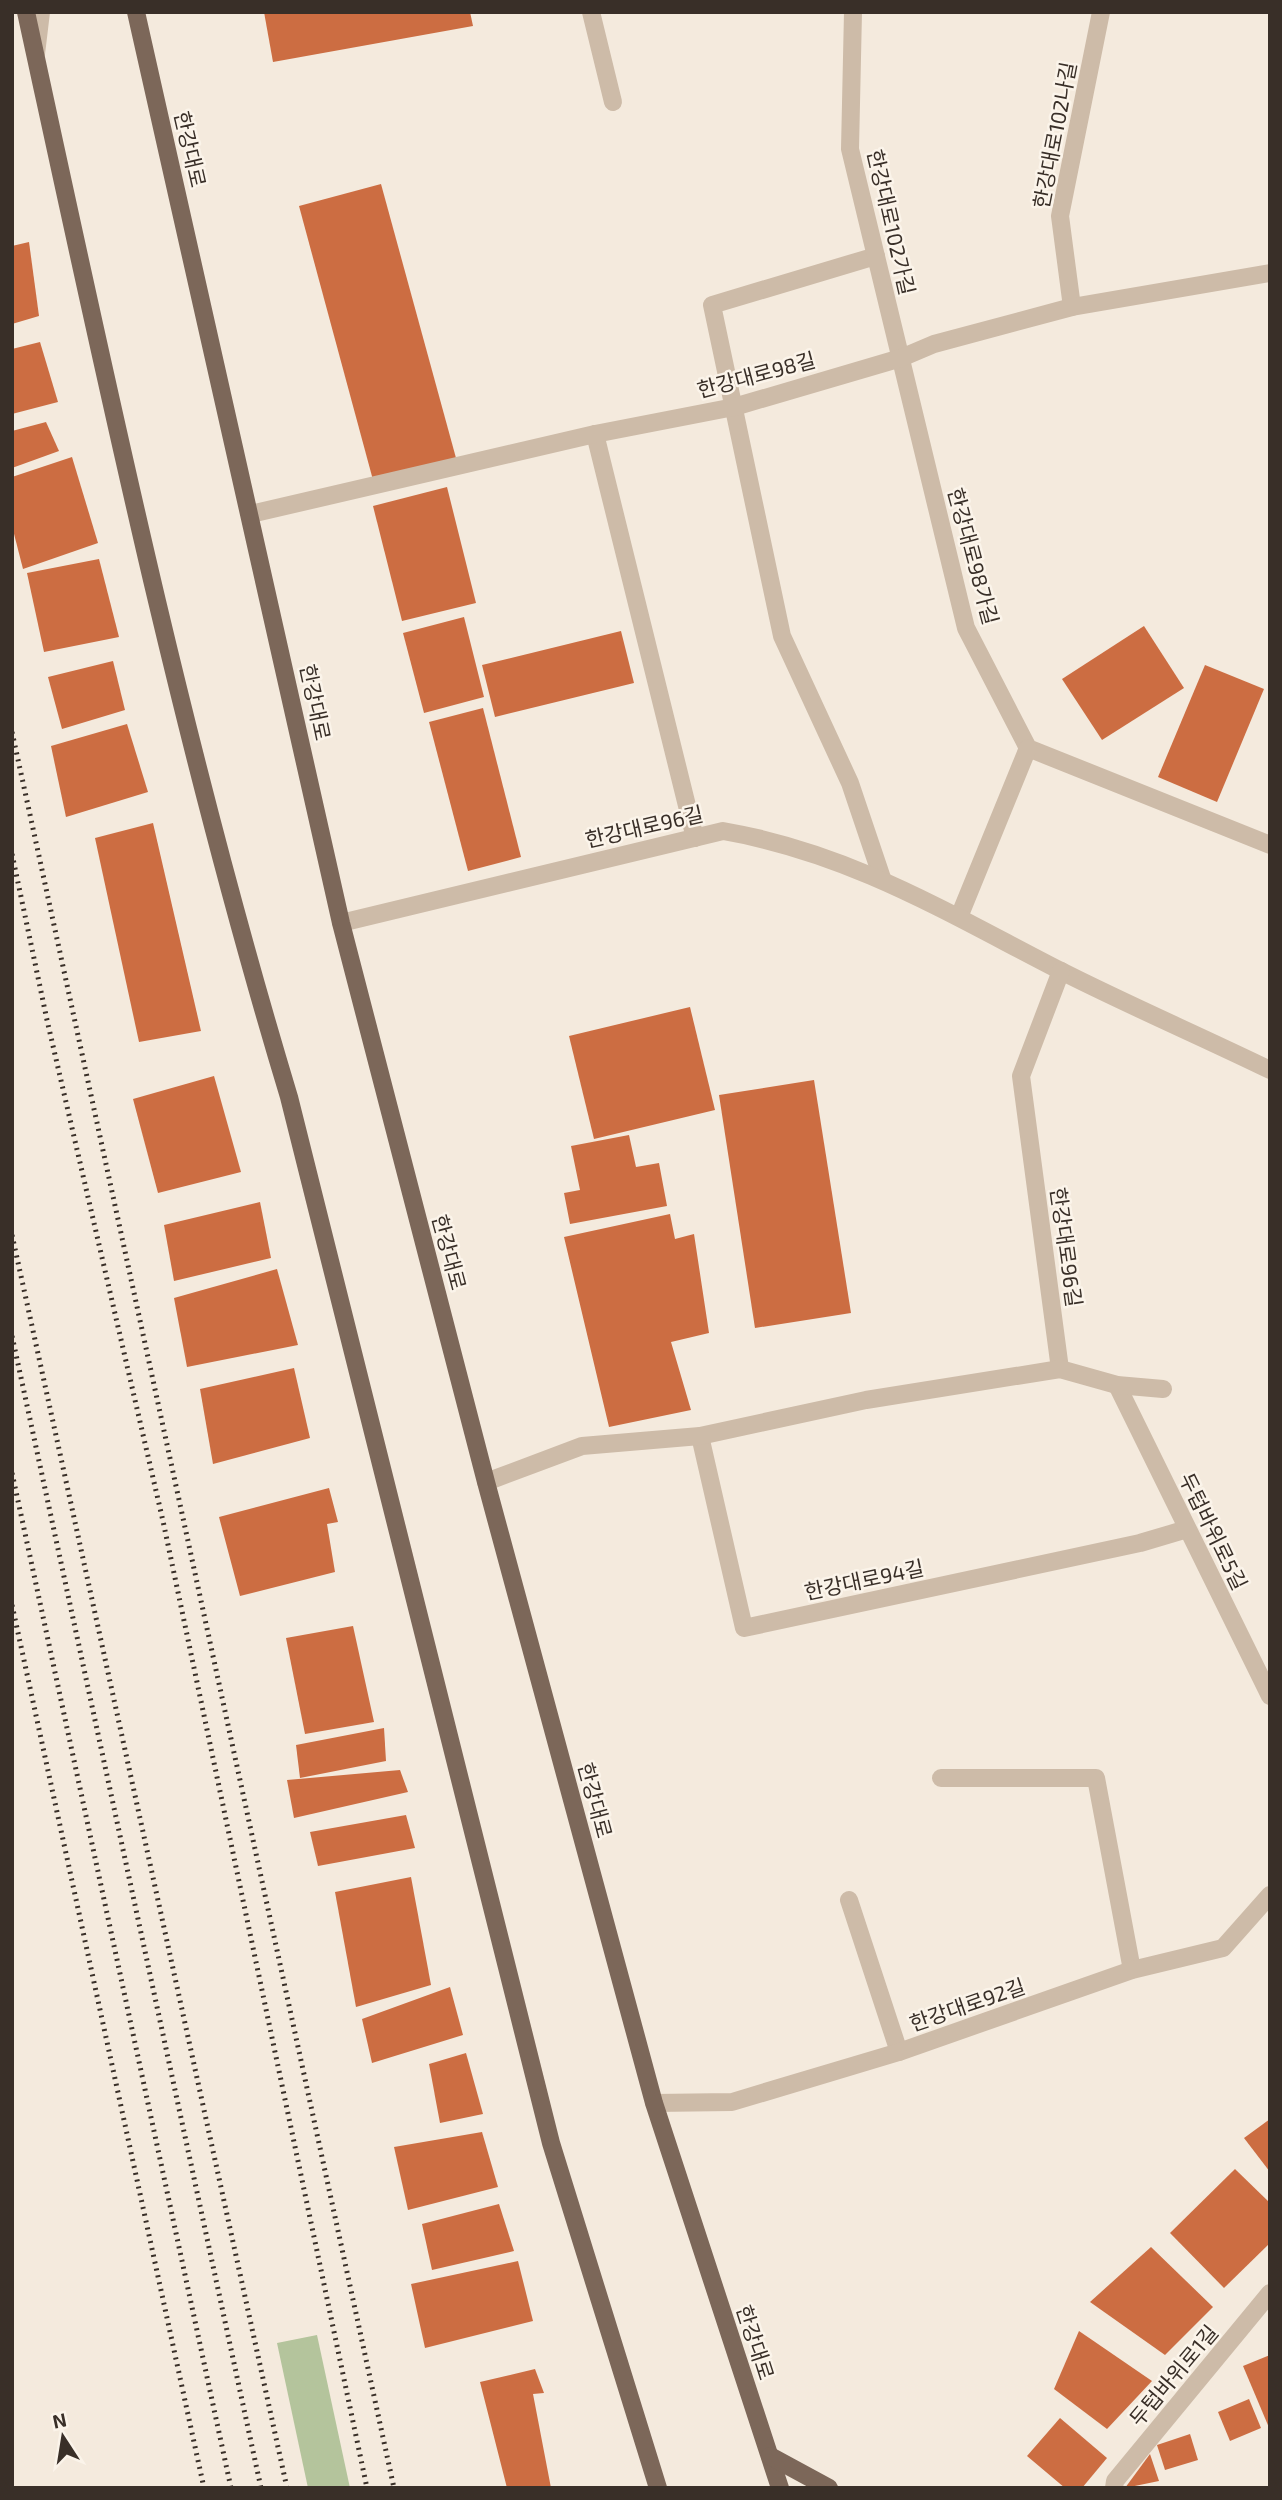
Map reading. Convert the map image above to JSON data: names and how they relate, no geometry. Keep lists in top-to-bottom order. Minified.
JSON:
{"streets":{"main road":["한강대로"],"street":["한강대로102나길","한강대로102가길","한강대로98길","한강대로98가길","한강대로96길","두텁바위로5길","한강대로94길","한강대로92길","두텁바위로1길"]},"crossings":[["한강대로102나길","한강대로98길"],["한강대로","한강대로98길"],["한강대로","한강대로96길"],["한강대로","한강대로92길"],["한강대로102가길","한강대로98길"],["한강대로102가길","한강대로98가길"],["한강대로98길","한강대로98가길"],["두텁바위로5길","한강대로94길"]],"north":"top"}
